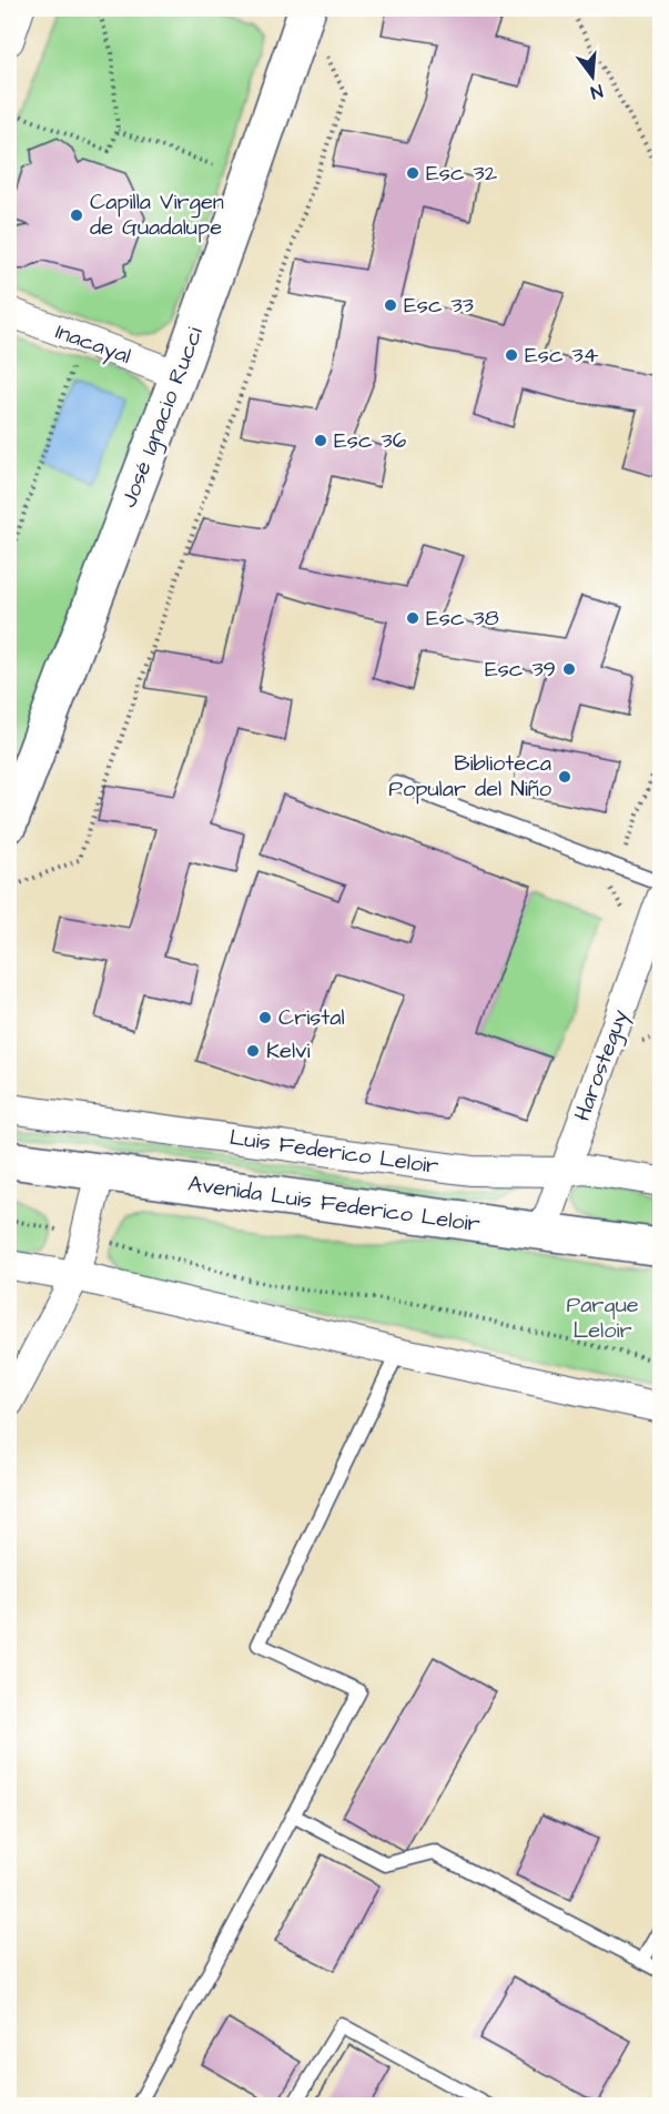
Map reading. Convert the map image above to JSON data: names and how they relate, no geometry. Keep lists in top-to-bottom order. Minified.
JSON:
{"streets":{"street":["Inacayal","José Ignacio Rucci","Harosteguy","Luis Federico Leloir","Avenida Luis Federico Leloir"]},"crossings":[["Inacayal","José Ignacio Rucci"],["Harosteguy","Luis Federico Leloir"],["Harosteguy","Avenida Luis Federico Leloir"]],"parks":["Parque Leloir"],"places":["Esc 32","Capilla Virgen de Guadalupe","Esc 33","Esc 34","Esc 36","Esc 38","Esc 39","Biblioteca Popular del Niño","Cristal","Kelvi"],"north":"bottom"}
